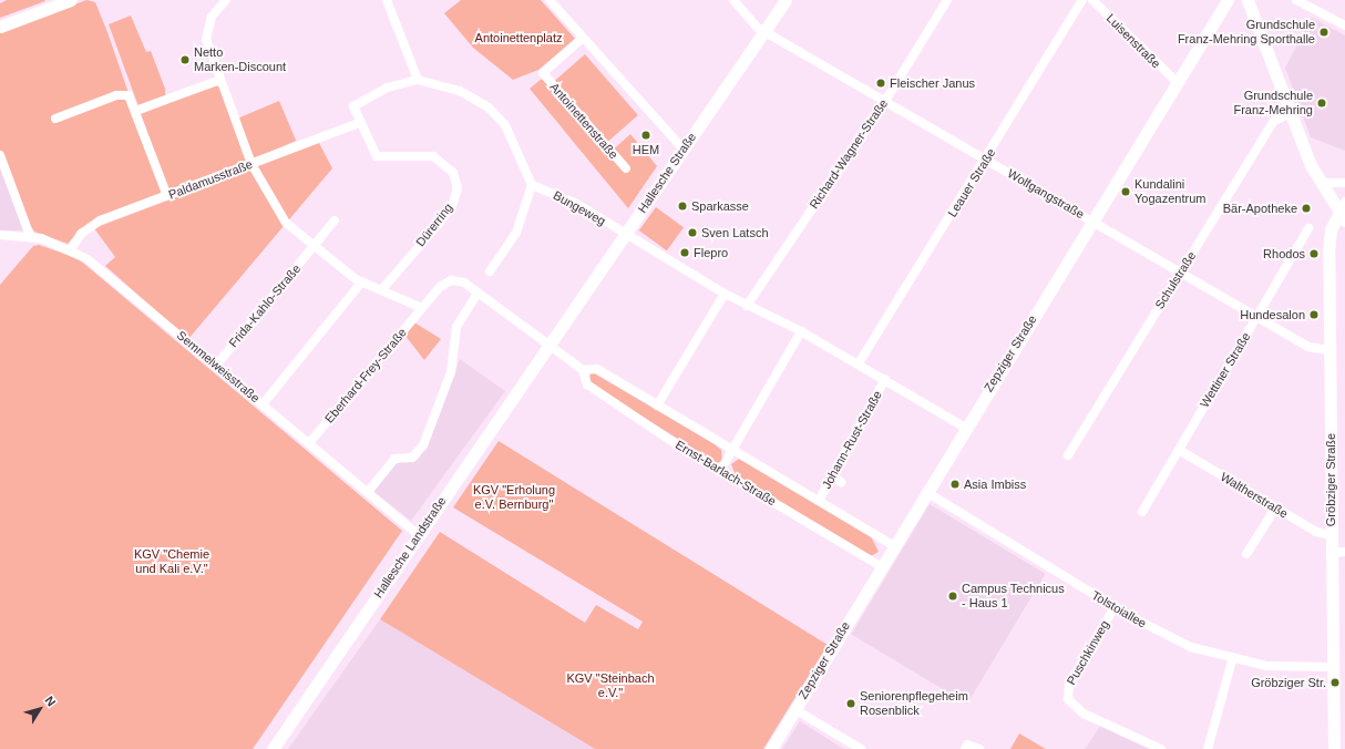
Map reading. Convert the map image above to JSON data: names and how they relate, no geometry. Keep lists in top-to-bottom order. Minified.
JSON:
{"streets":{"main road":["Hallesche Straße","Zepziger Straße","Gröbziger Straße","Hallesche Landstraße"],"street":["Luisenstraße","Antoinettenstraße","Richard-Wagner-Straße","Paldamusstraße","Leauer Straße","Wolfgangstraße","Bungeweg","Dürerring","Schulstraße","Frida-Kahlo-Straße","Semmelweisstraße","Wettiner Straße","Eberhard-Frey-Straße","Johann-Rust-Straße","Ernst-Barlach-Straße","Waltherstraße","Tolstoiallee","Puschkinweg"]},"crossings":[["Luisenstraße","Zepziger Straße"],["Richard-Wagner-Straße","Wolfgangstraße"],["Richard-Wagner-Straße","Johann-Rust-Straße"],["Hallesche Straße","Wolfgangstraße"],["Hallesche Straße","Bungeweg"],["Hallesche Straße","Johann-Rust-Straße"],["Hallesche Straße","Ernst-Barlach-Straße"],["Hallesche Straße","Hallesche Landstraße"],["Paldamusstraße","Dürerring"],["Paldamusstraße","Semmelweisstraße"],["Leauer Straße","Wolfgangstraße"],["Leauer Straße","Johann-Rust-Straße"],["Wolfgangstraße","Schulstraße"],["Wolfgangstraße","Zepziger Straße"],["Wolfgangstraße","Wettiner Straße"],["Wolfgangstraße","Gröbziger Straße"],["Bungeweg","Dürerring"],["Bungeweg","Johann-Rust-Straße"],["Frida-Kahlo-Straße","Semmelweisstraße"],["Zepziger Straße","Johann-Rust-Straße"],["Zepziger Straße","Ernst-Barlach-Straße"],["Zepziger Straße","Tolstoiallee"],["Semmelweisstraße","Eberhard-Frey-Straße"],["Semmelweisstraße","Hallesche Landstraße"],["Wettiner Straße","Waltherstraße"],["Eberhard-Frey-Straße","Ernst-Barlach-Straße"],["Johann-Rust-Straße","Ernst-Barlach-Straße"],["Ernst-Barlach-Straße","Hallesche Landstraße"],["Gröbziger Straße","Waltherstraße"],["Gröbziger Straße","Tolstoiallee"],["Tolstoiallee","Puschkinweg"]],"parks":["Antoinettenplatz","KGV \"Erholung e.V. Bernburg\"","KGV \"Chemie und Kali e.V.\"","KGV \"Steinbach e.V.\""],"places":["Grundschule Franz-Mehring Sporthalle","Netto Marken-Discount","Fleischer Janus","Grundschule Franz-Mehring","HEM","Kundalini Yogazentrum","Sparkasse","Bär-Apotheke","Sven Latsch","Flepro","Rhodos","Hundesalon","Asia Imbiss","Campus Technicus - Haus 1","Gröbziger Str.","Seniorenpflegeheim Rosenblick"],"north":"top right"}
